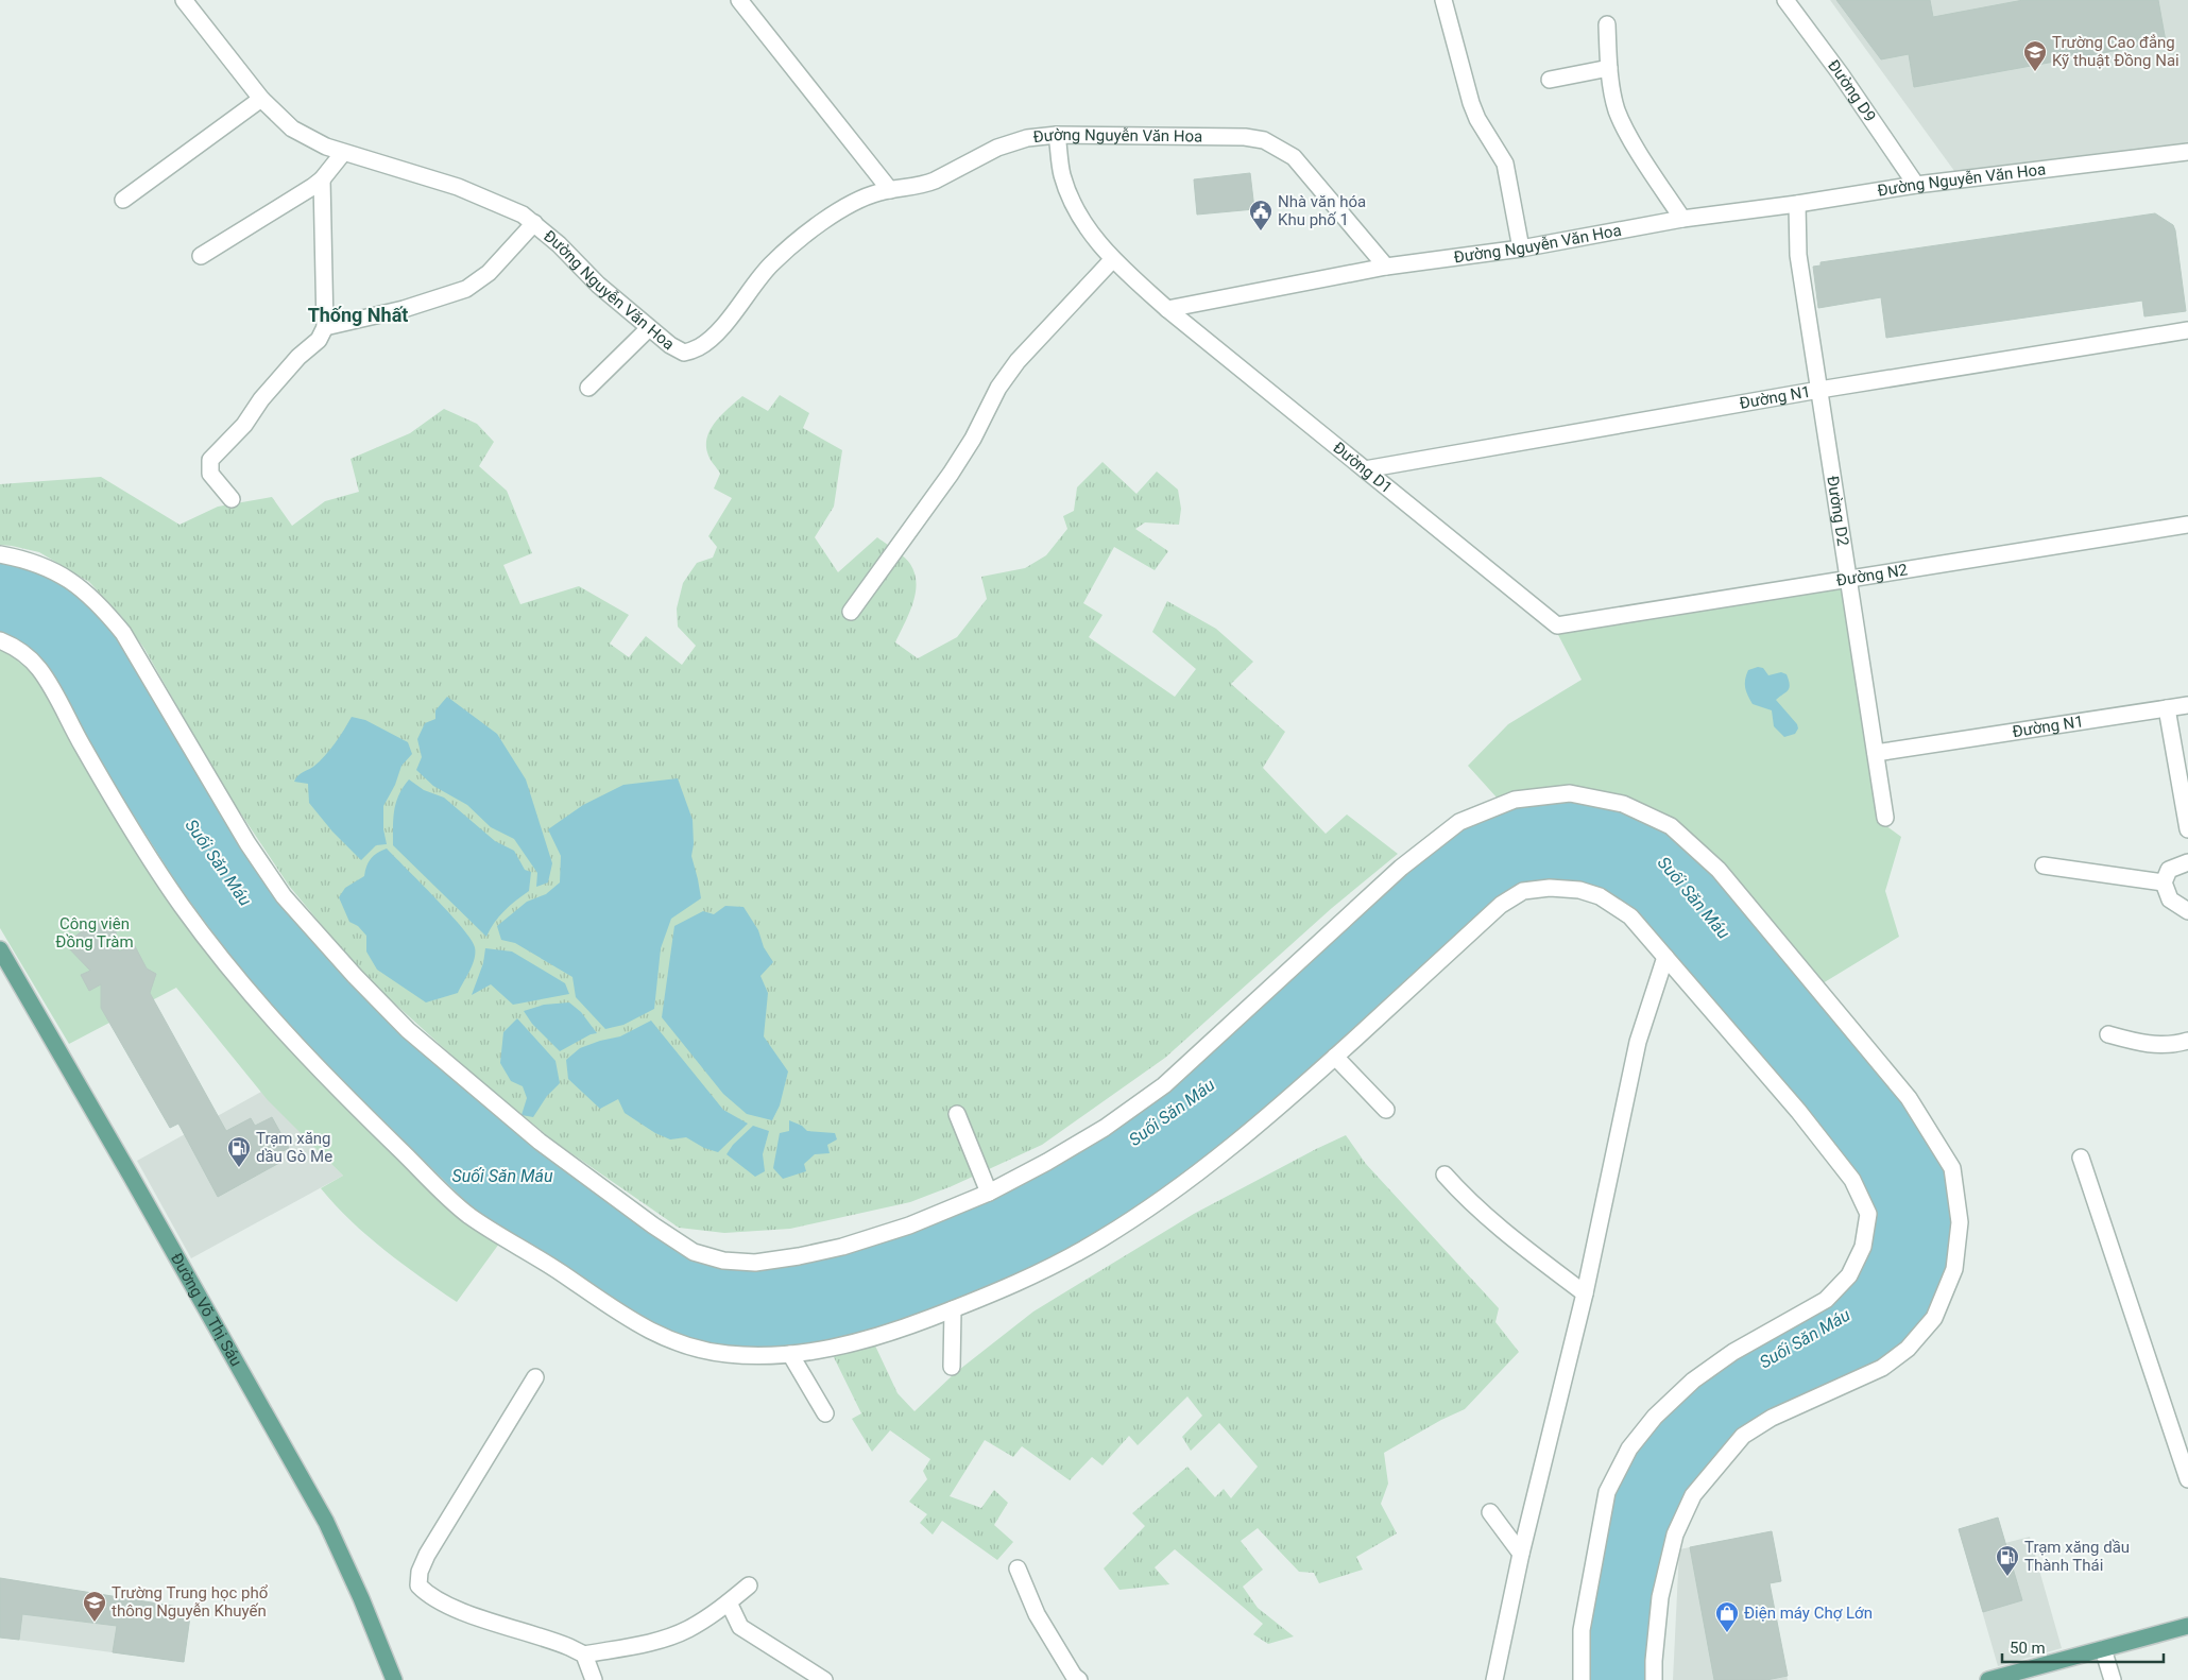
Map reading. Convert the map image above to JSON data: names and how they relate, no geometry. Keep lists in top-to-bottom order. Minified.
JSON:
{"streets":{"main road":["Đường Võ Thị Sáu"],"street":["Đường D9","Đường Nguyễn Văn Hoa","Đường N1","Đường D1","Đường D2","Đường N2"]},"crossings":[["Đường D9","Đường Nguyễn Văn Hoa"],["Đường Nguyễn Văn Hoa","Đường D1"],["Đường Nguyễn Văn Hoa","Đường D2"],["Đường N1","Đường D1"],["Đường N1","Đường D2"],["Đường D1","Đường N2"],["Đường D2","Đường N2"]],"districts":["Thống Nhất"],"water":["Suối Săn Máu"],"parks":["Công viên Đồng Tràm"],"places":{"school or university":["Trường Cao đẳng Kỹ thuật Đồng Nai","Trường Trung học phổ thông Nguyễn Khuyến"],"public building":["Nhà văn hóa Khu phố 1"],"fuel station":["Trạm xăng dầu Gò Me","Trạm xăng dầu Thành Thái"],"shop":["Điện máy Chợ Lớn"]},"scale_bar":"50 m"}
